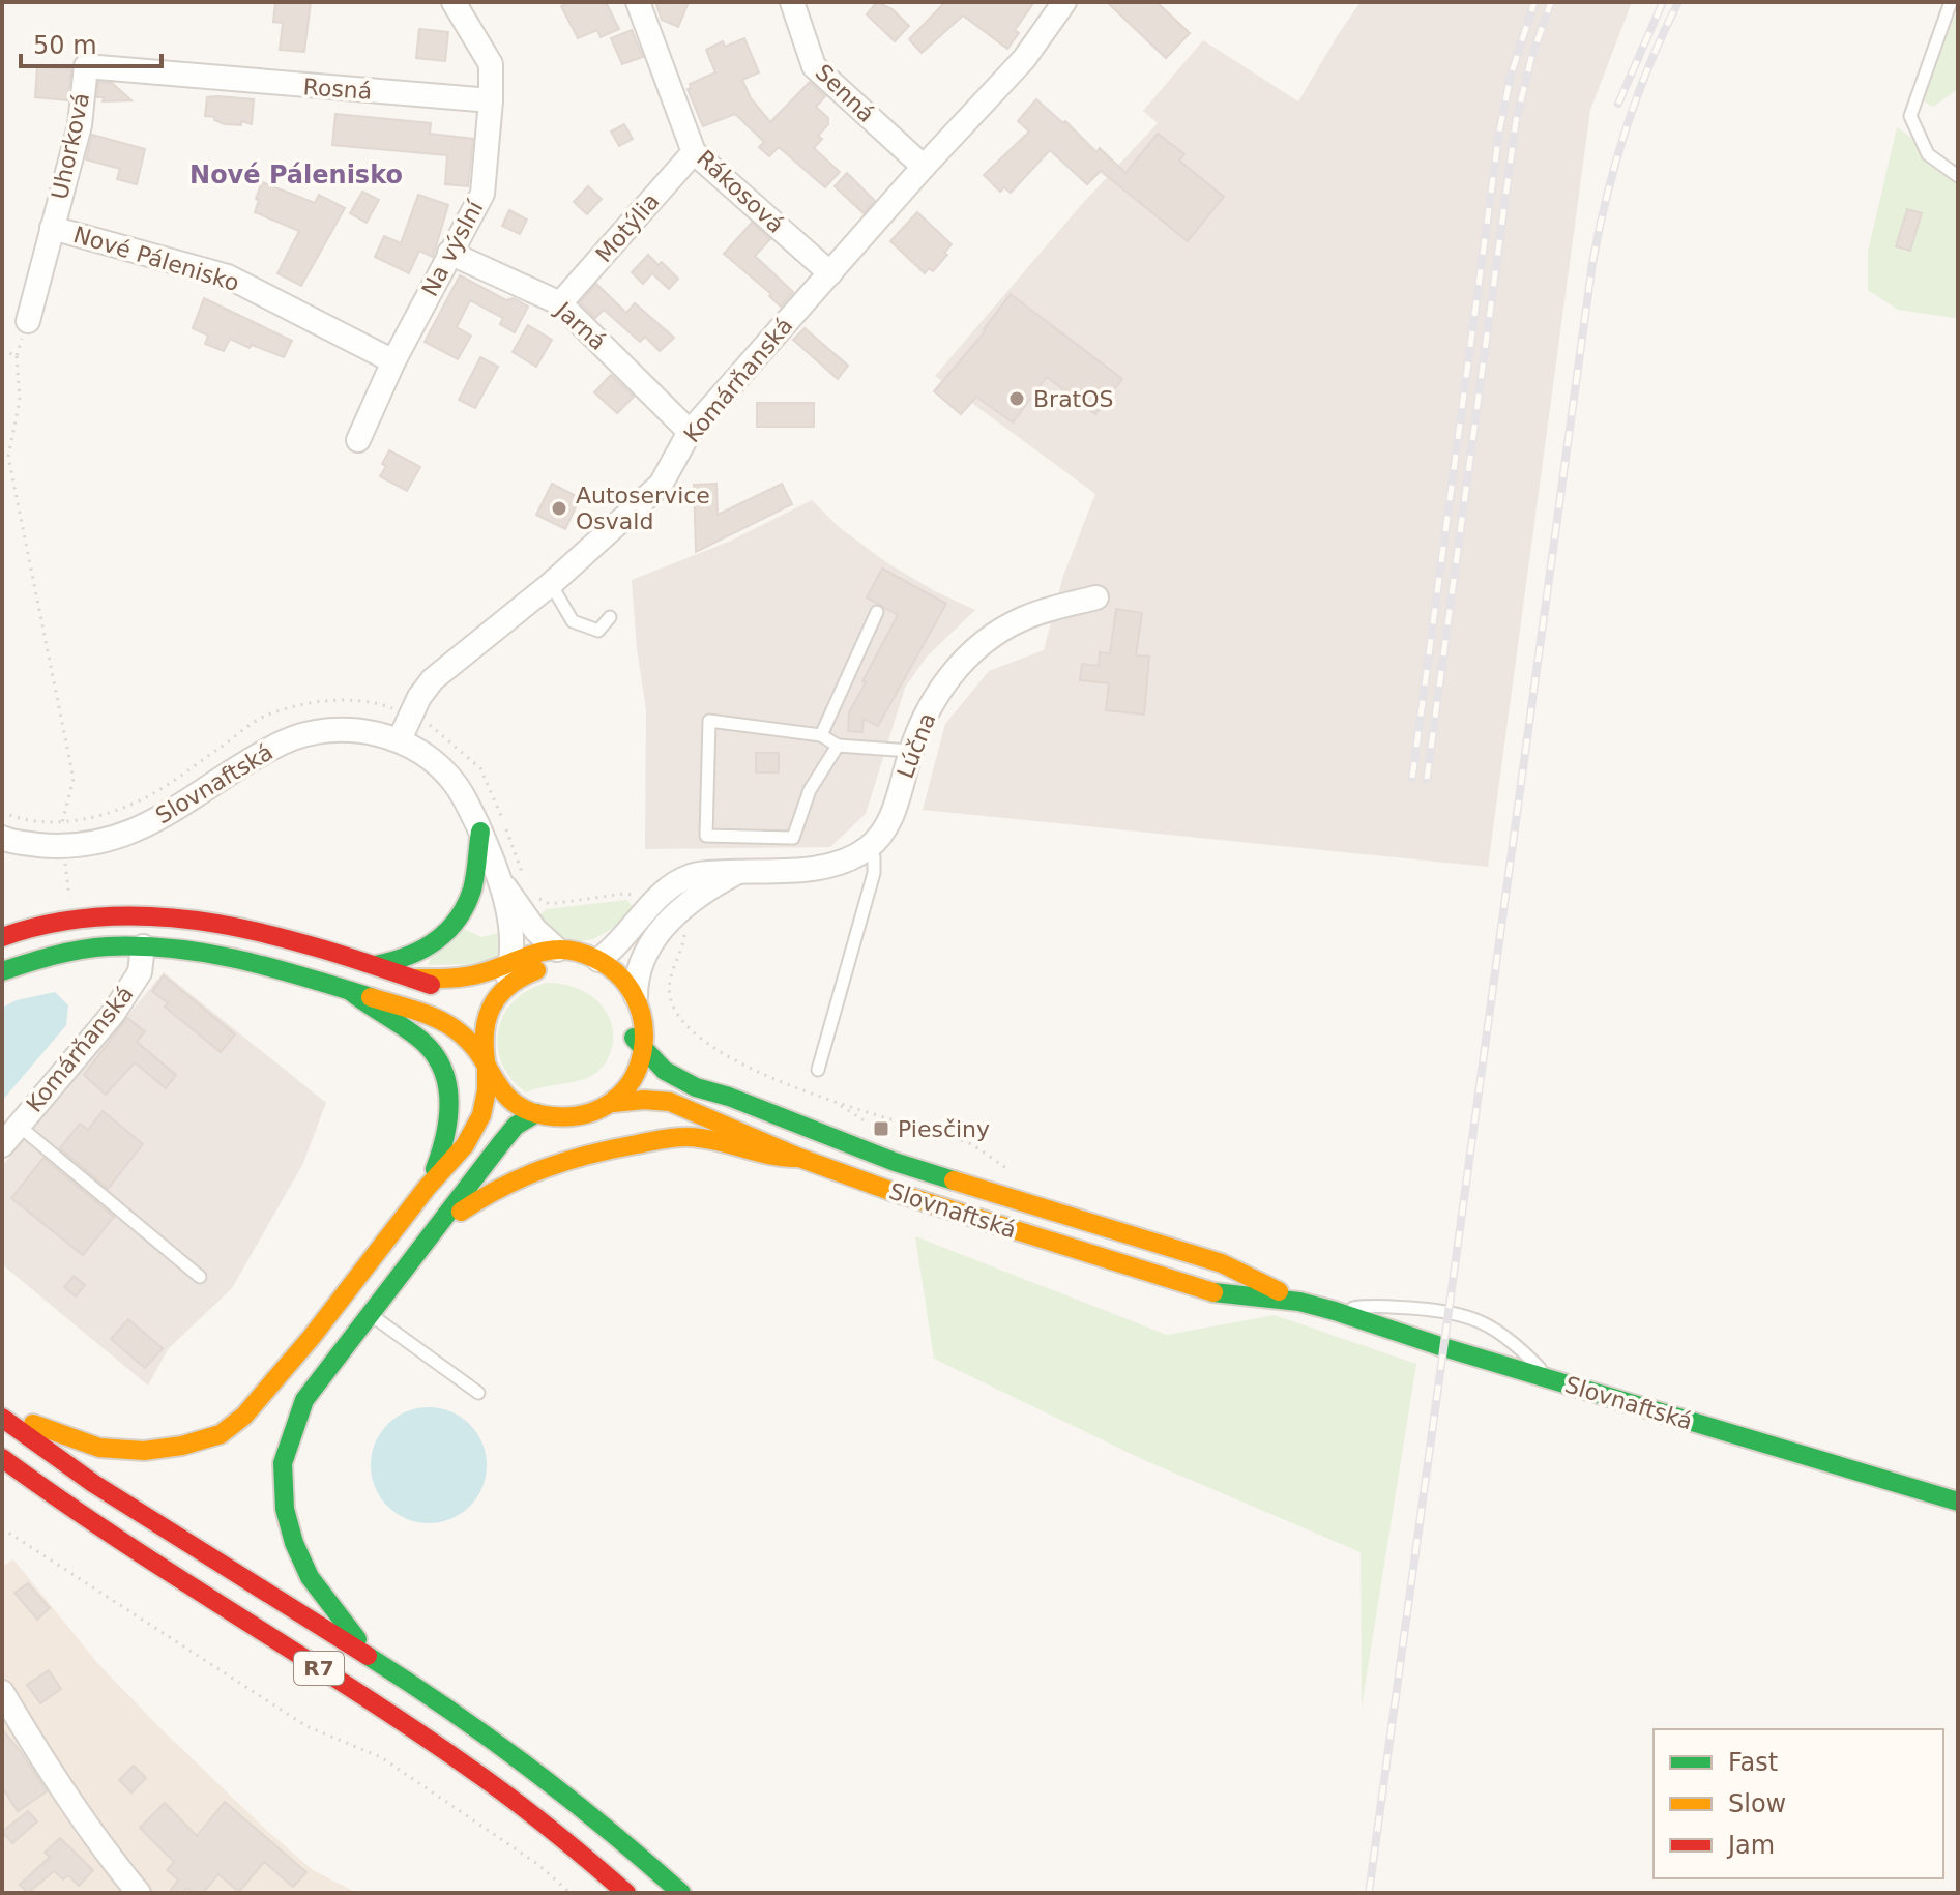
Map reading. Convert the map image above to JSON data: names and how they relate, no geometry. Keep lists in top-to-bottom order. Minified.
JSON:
{"streets":{"main road":["Slovnaftská","R7"],"street":["Rosná","Senná","Uhorková","Rákosová","Motýlia","Na výslní","Nové Pálenisko","Jarná","Komárňanská","Lúčna"]},"crossings":[["Rosná","Uhorková"],["Rosná","Na výslní"],["Senná","Komárňanská"],["Uhorková","Nové Pálenisko"],["Rákosová","Motýlia"],["Rákosová","Komárňanská"],["Motýlia","Jarná"],["Na výslní","Nové Pálenisko"],["Na výslní","Jarná"],["Jarná","Komárňanská"],["Komárňanská","Slovnaftská"]],"districts":["Nové Pálenisko"],"places":{"other":["BratOS","Autoservice Osvald"],"transit":["Piesčiny"]},"legend":["Fast","Slow","Jam"],"scale_bar":"50 m"}
